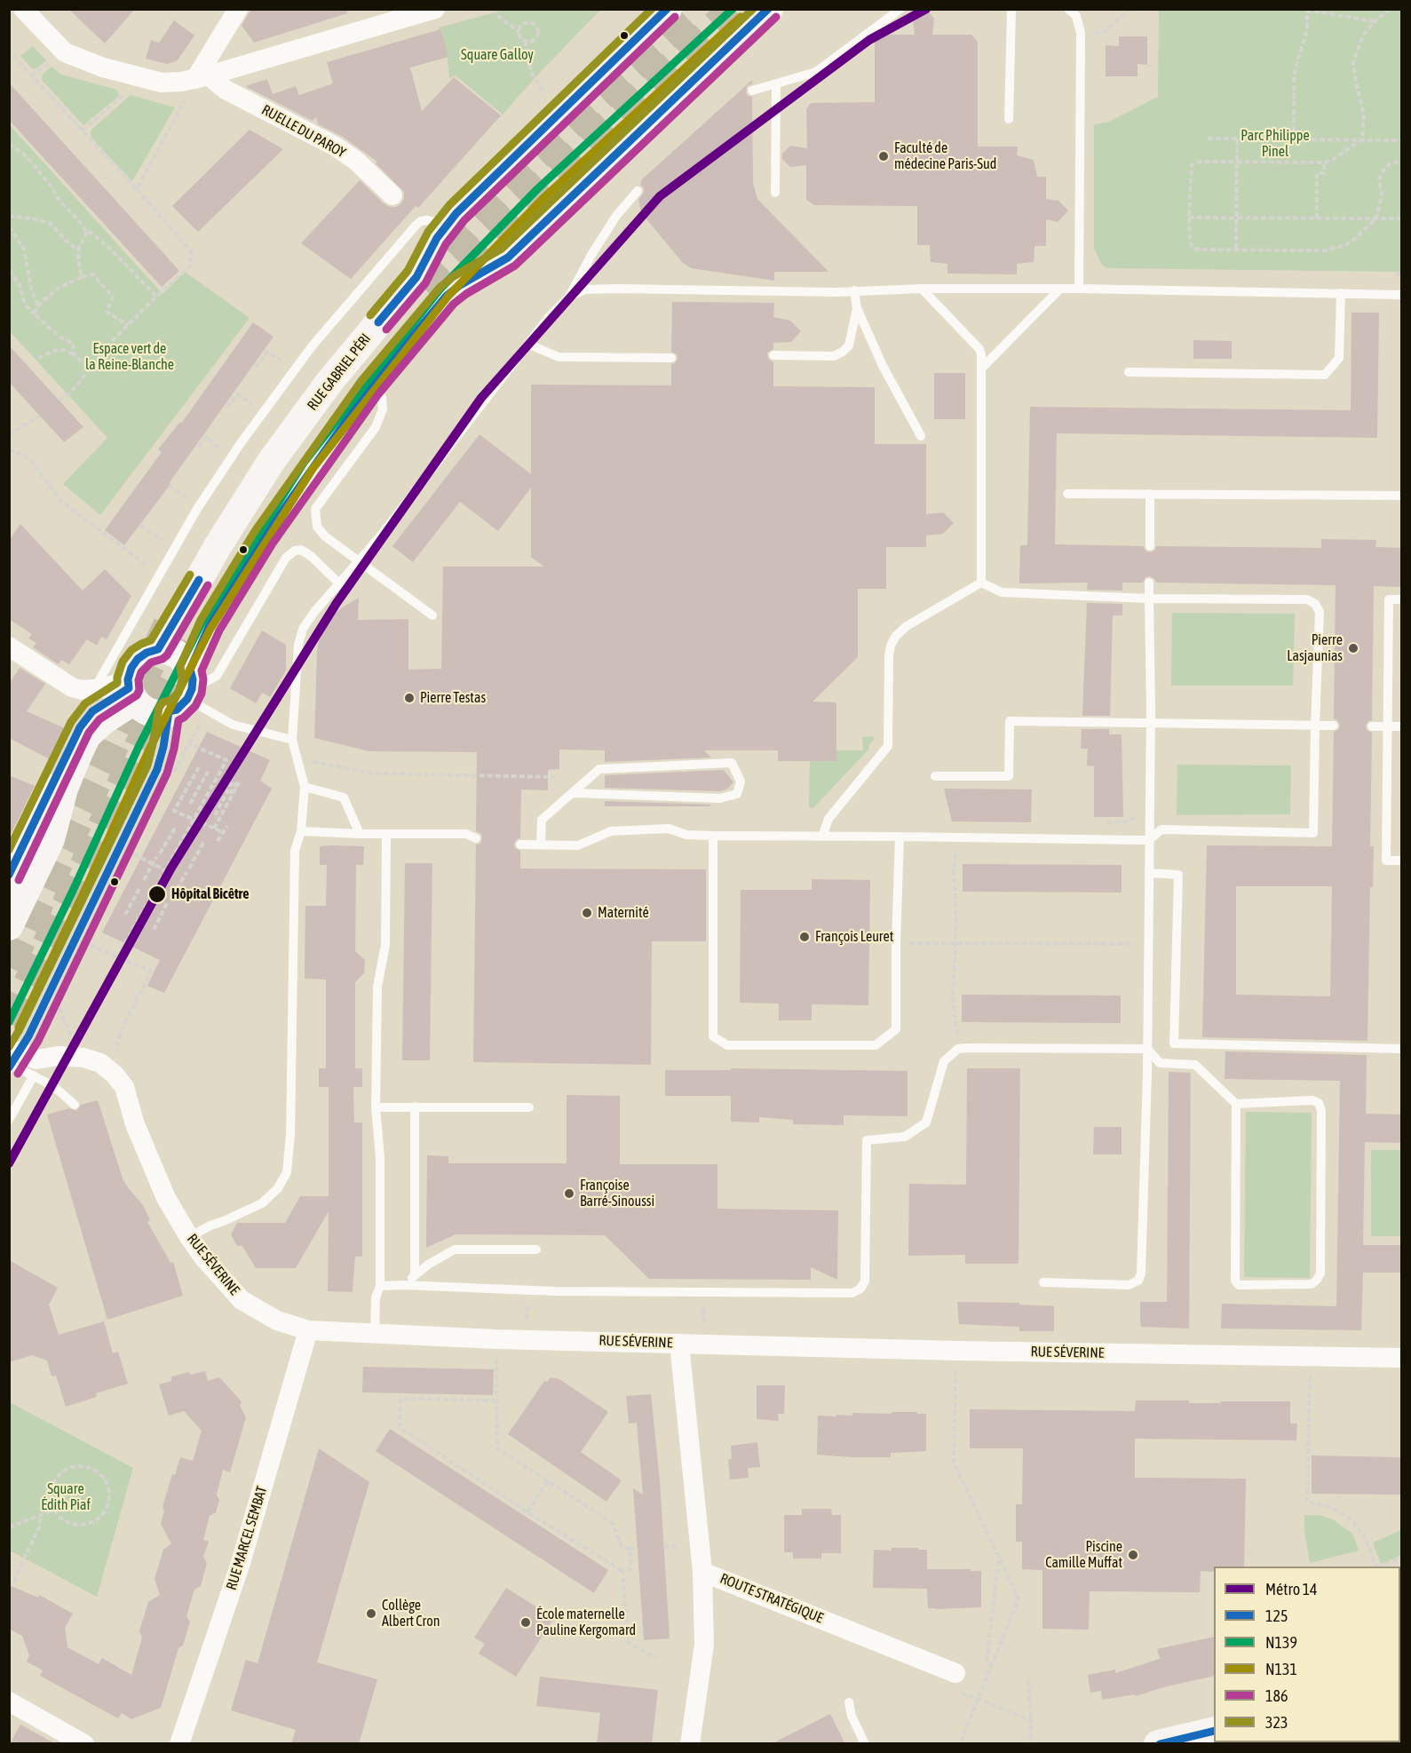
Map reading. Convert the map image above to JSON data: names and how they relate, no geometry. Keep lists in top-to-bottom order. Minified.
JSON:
{"streets":{"main road":["RUE GABRIEL PÉRI"],"street":["RUELLE DU PAROY","RUE SÉVERINE","RUE MARCEL SEMBAT","ROUTE STRATÉGIQUE"]},"crossings":[["RUE SÉVERINE","RUE MARCEL SEMBAT"],["RUE SÉVERINE","ROUTE STRATÉGIQUE"]],"parks":["Square Galloy","Parc Philippe Pinel","Espace vert de la Reine-Blanche","Square Édith Piaf"],"places":["Faculté de médecine Paris-Sud","Pierre Lasjaunias","Pierre Testas","Hôpital Bicêtre","Maternité","François Leuret","Françoise Barré-Sinoussi","Piscine Camille Muffat","Collège Albert Cron","École maternelle Pauline Kergomard"],"lines":["metro line 14","transit line 125","transit line N139","transit line 323","transit line N131","transit line 186"],"legend":["Métro 14","125","N139","N131","186","323"]}
